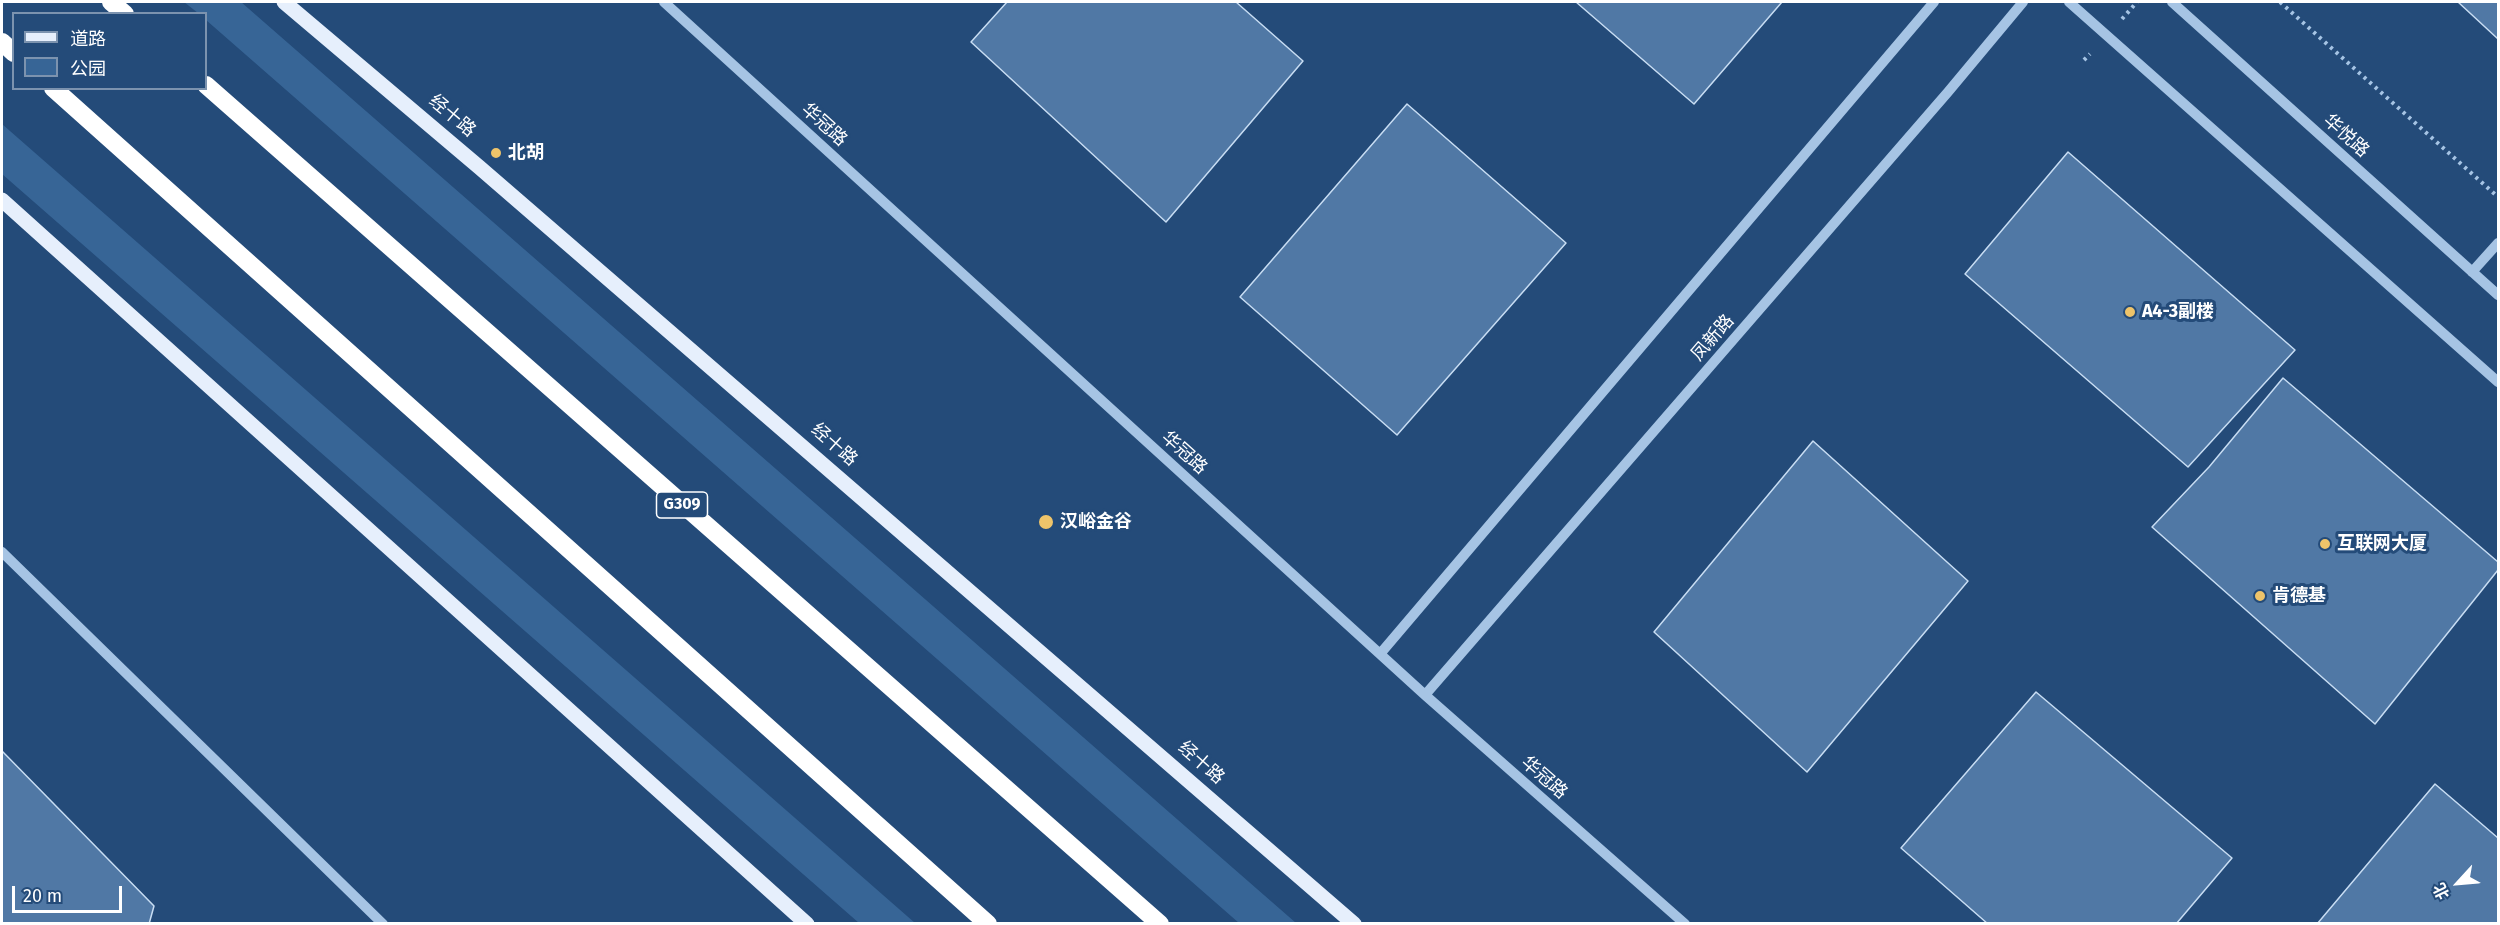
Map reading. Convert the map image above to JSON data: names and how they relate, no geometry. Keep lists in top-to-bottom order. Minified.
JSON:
{"streets":{"highway":["G309"],"main road":["经十路"],"street":["华冠路","华悦路","凤新路"]},"crossings":[["华冠路","凤新路"]],"places":["北胡","A4-3副楼","汉峪金谷","互联网大厦","肯德基"],"legend":["道路","公园"],"scale_bar":"20 m","north":"bottom left"}
